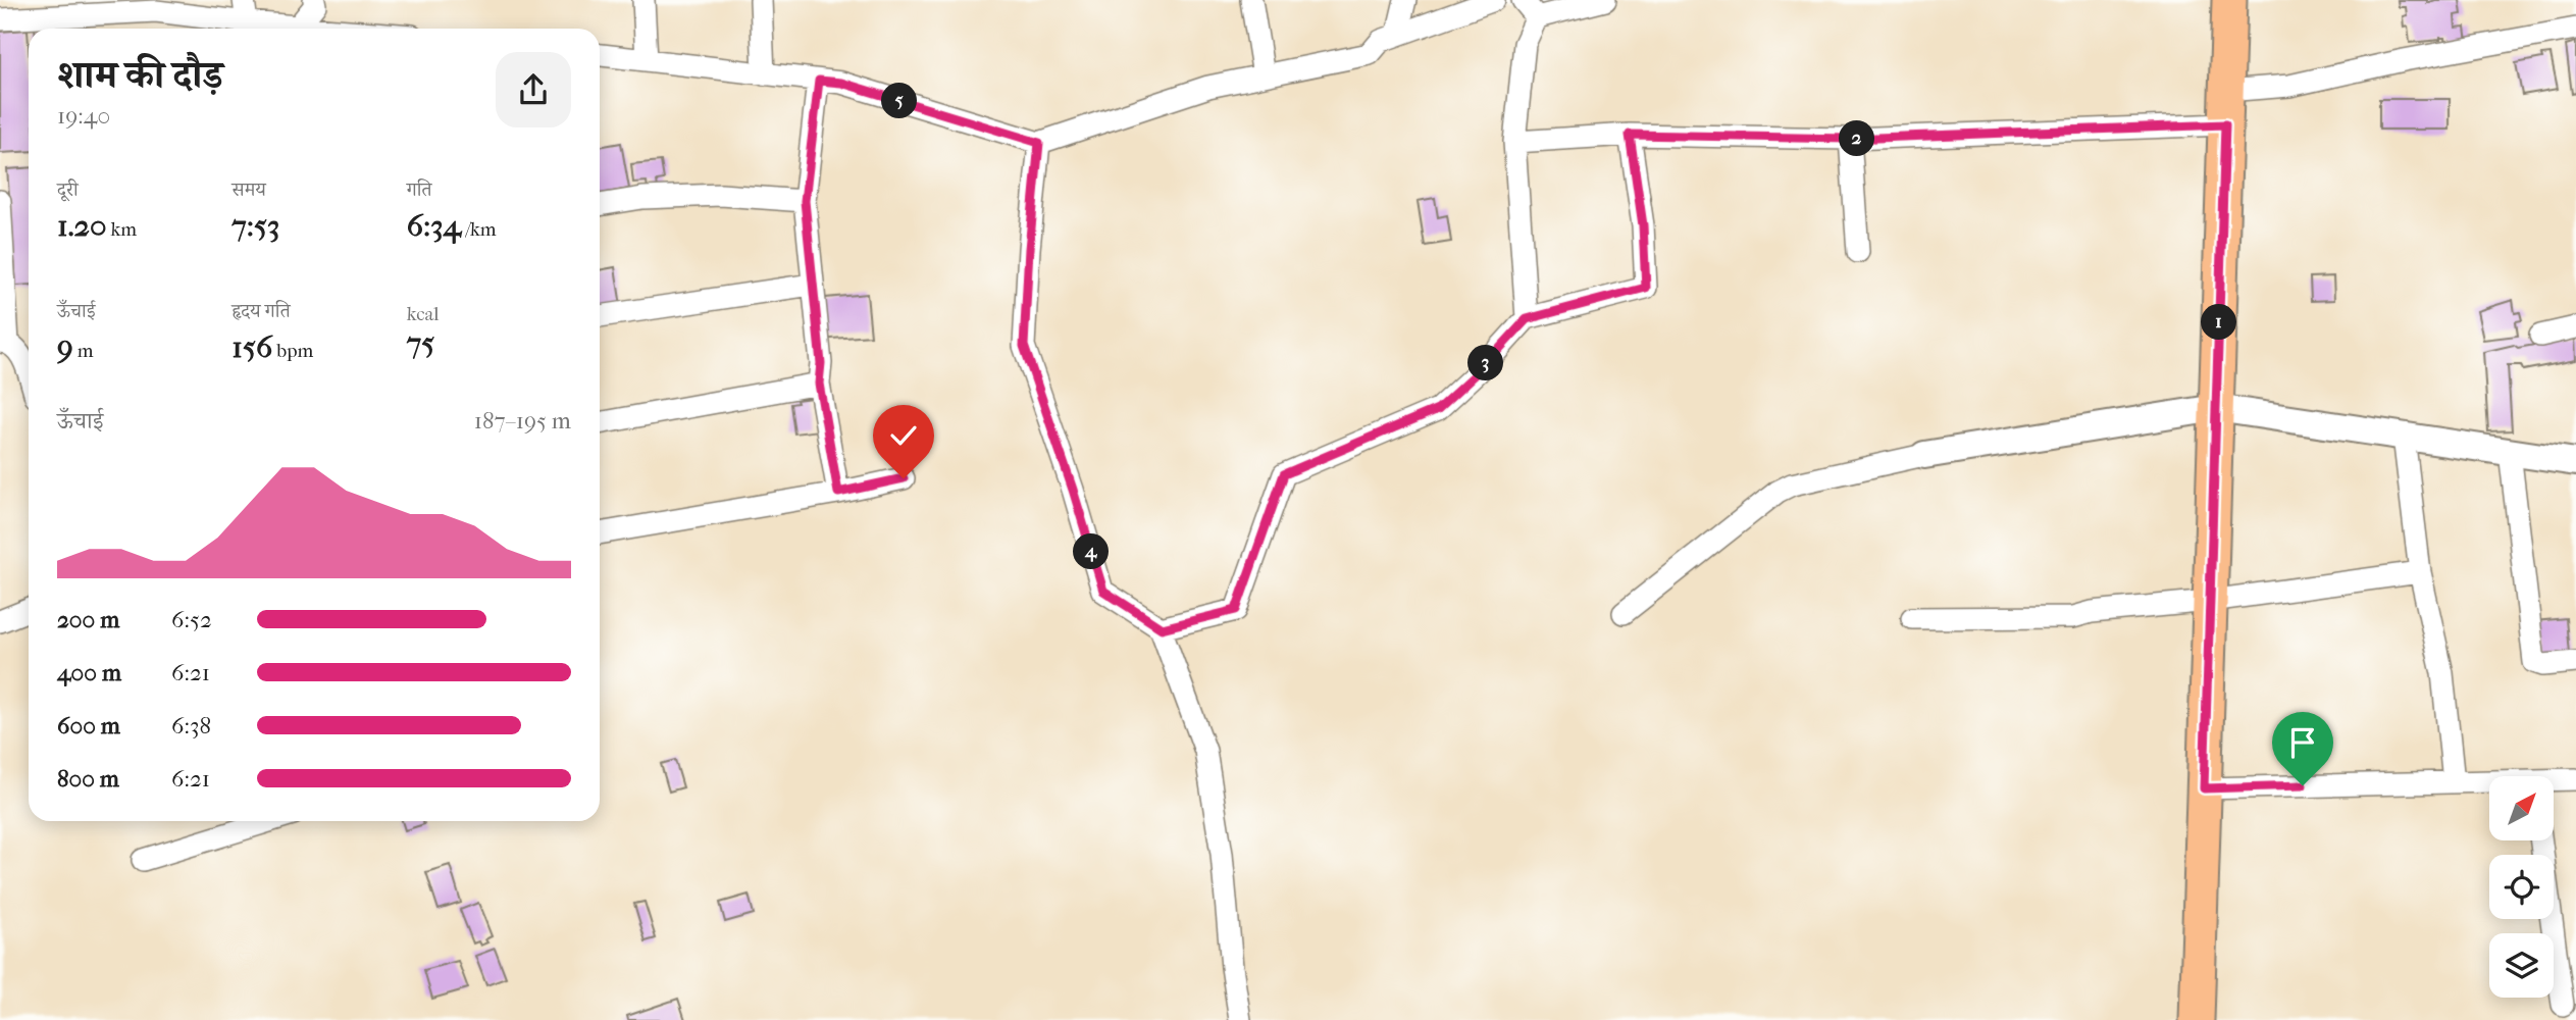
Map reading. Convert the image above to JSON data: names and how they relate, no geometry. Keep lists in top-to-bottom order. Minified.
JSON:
{"north":"top right","page":{"heading":["शाम की दौड़","19:40"],"pins":["5","2","1","3","4"],"stats":[["दूरी","1.20 km"],["समय","7:53"],["गति","6:34 /km"],["ऊँचाई","9 m"],["हृदय गति","156 bpm"],["kcal","75"]],"chart":["ऊँचाई","187–195 m"],"list":[{"name":"200 m","note":"6:52"},{"name":"400 m","note":"6:21"},{"name":"600 m","note":"6:38"},{"name":"800 m","note":"6:21"}]}}
